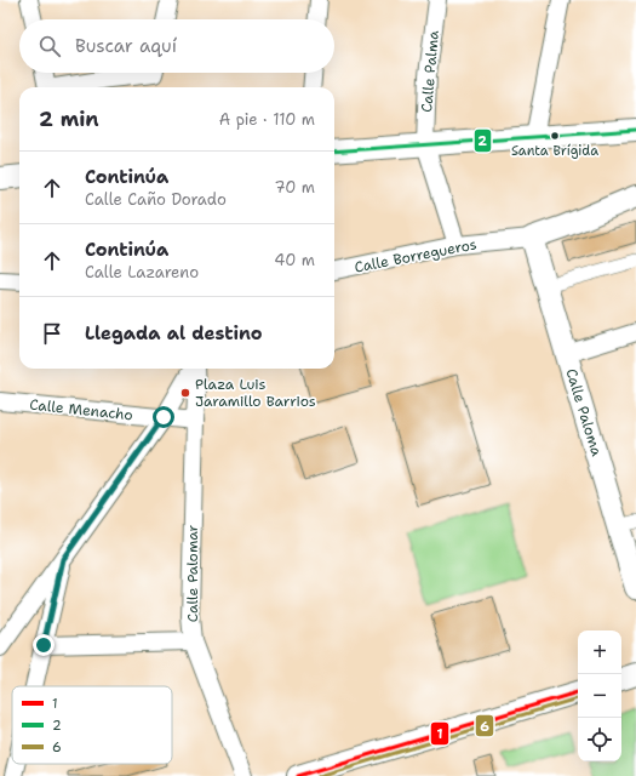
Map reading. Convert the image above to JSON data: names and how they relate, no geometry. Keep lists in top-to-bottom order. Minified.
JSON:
{"streets":{"street":["Calle Palma","Calle Borregueros","Calle Menacho","Calle Paloma","Calle Palomar"]},"crossings":[["Calle Palma","Calle Borregueros"],["Calle Borregueros","Calle Paloma"]],"places":["Santa Brígida","Plaza Luis Jaramillo Barrios"],"lines":["transit line 2","transit line 1","transit line 6"],"legend":["1","2","6"],"page":{"search":"Buscar aquí","heading":["2 min","A pie · 110 m"],"list":[["Continúa","Calle Caño Dorado","70 m"],["Continúa","Calle Lazareno","40 m"],"Llegada al destino"],"map_buttons":["+","−"]}}
